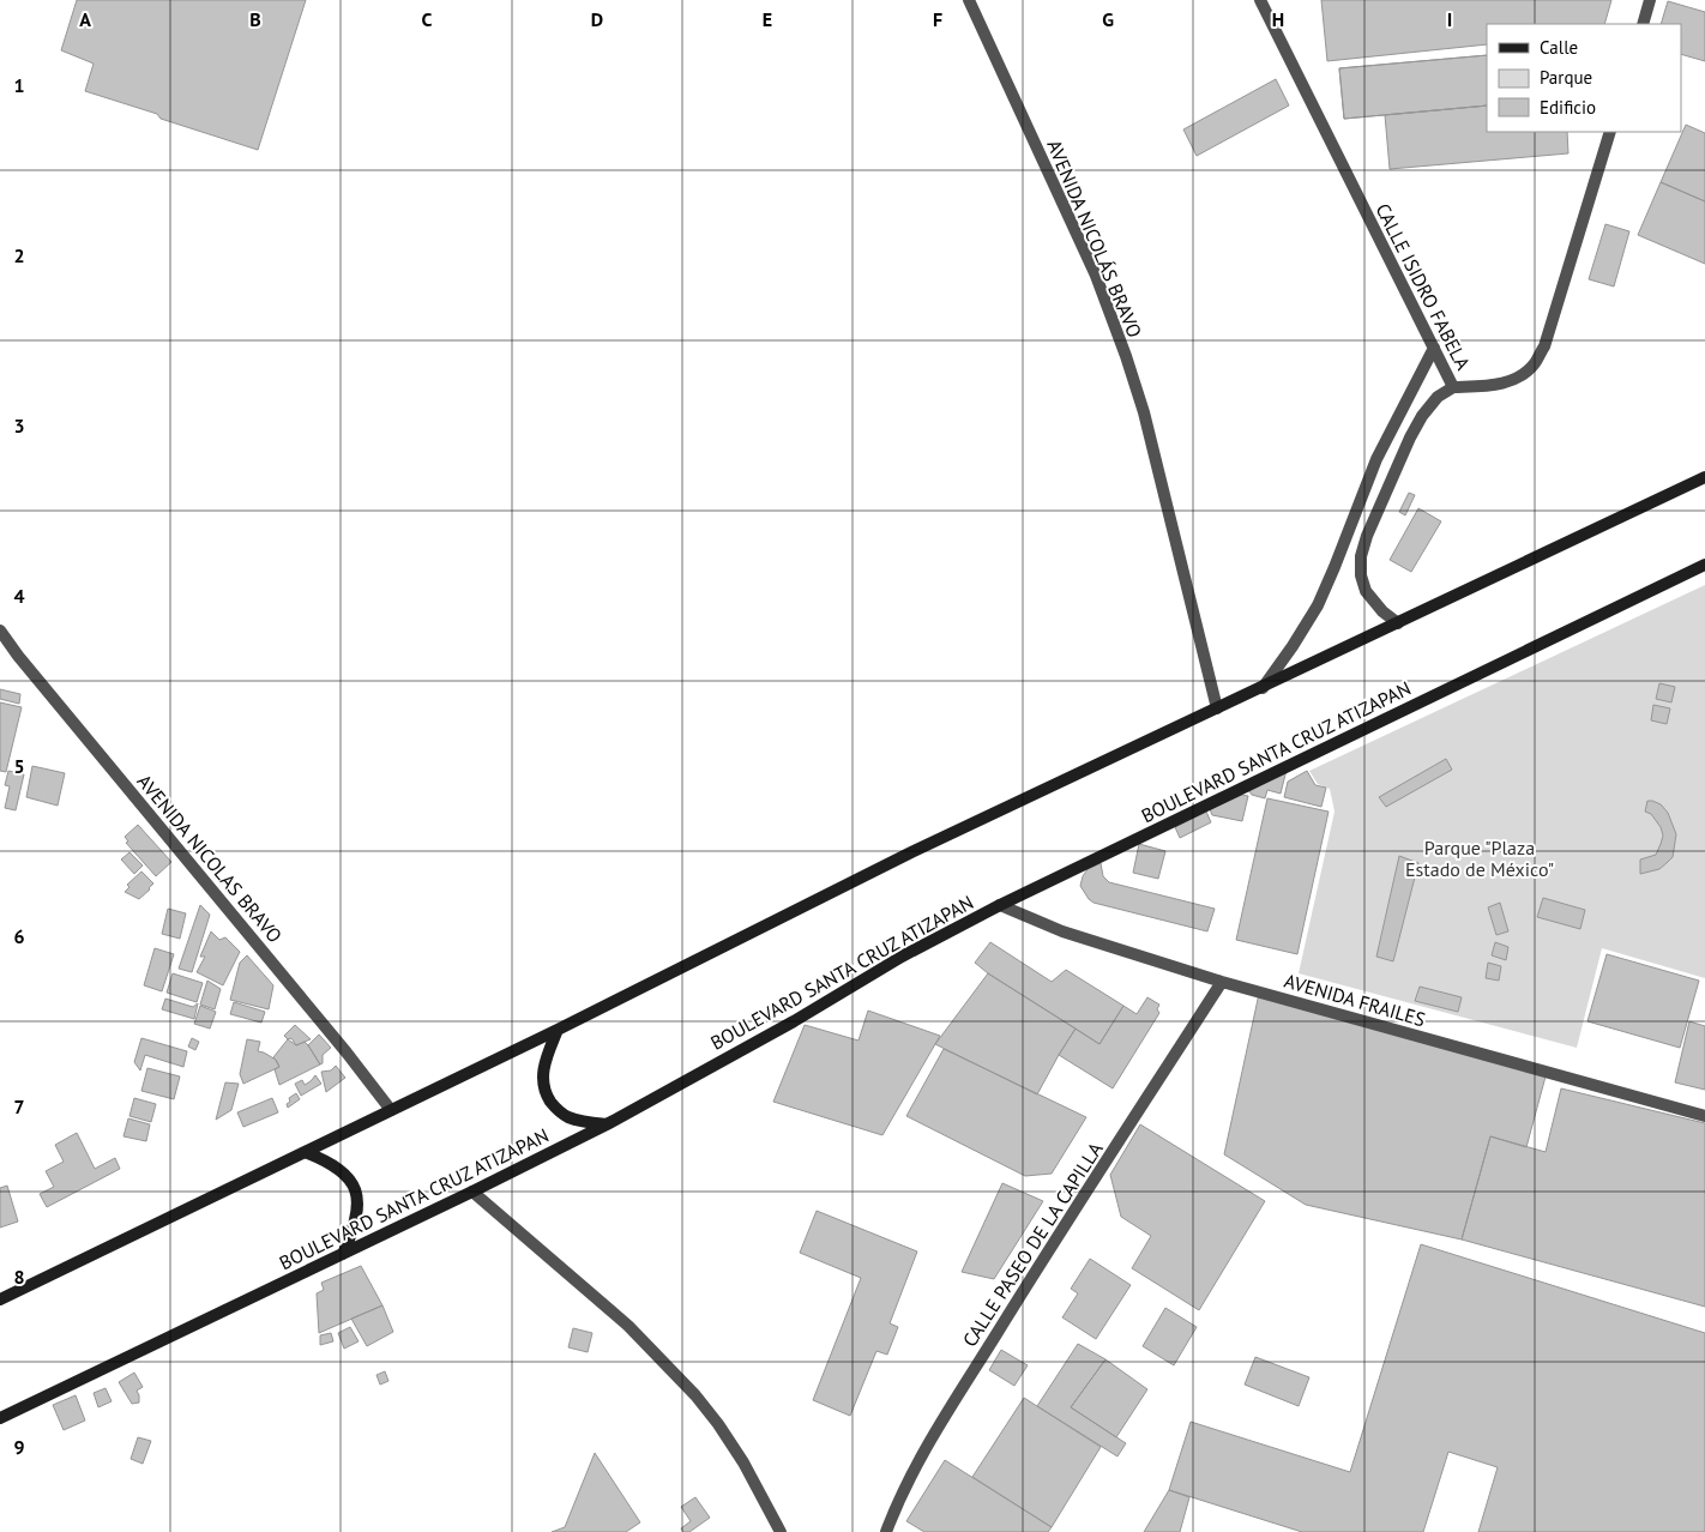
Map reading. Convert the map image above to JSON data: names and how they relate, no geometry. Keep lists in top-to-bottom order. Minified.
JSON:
{"streets":{"main road":["BOULEVARD SANTA CRUZ ATIZAPAN"],"street":["AVENIDA NICOLÁS BRAVO","CALLE ISIDRO FABELA","AVENIDA NICOLAS BRAVO","AVENIDA FRAILES","CALLE PASEO DE LA CAPILLA"]},"crossings":[["BOULEVARD SANTA CRUZ ATIZAPAN","AVENIDA FRAILES"],["AVENIDA FRAILES","CALLE PASEO DE LA CAPILLA"]],"parks":["Parque \"Plaza Estado de México\""],"legend":["Calle","Parque","Edificio"],"grid":{"columns":["A","B","C","D","E","F","G","H","I"],"rows":["1","2","3","4","5","6","7","8","9"]}}
